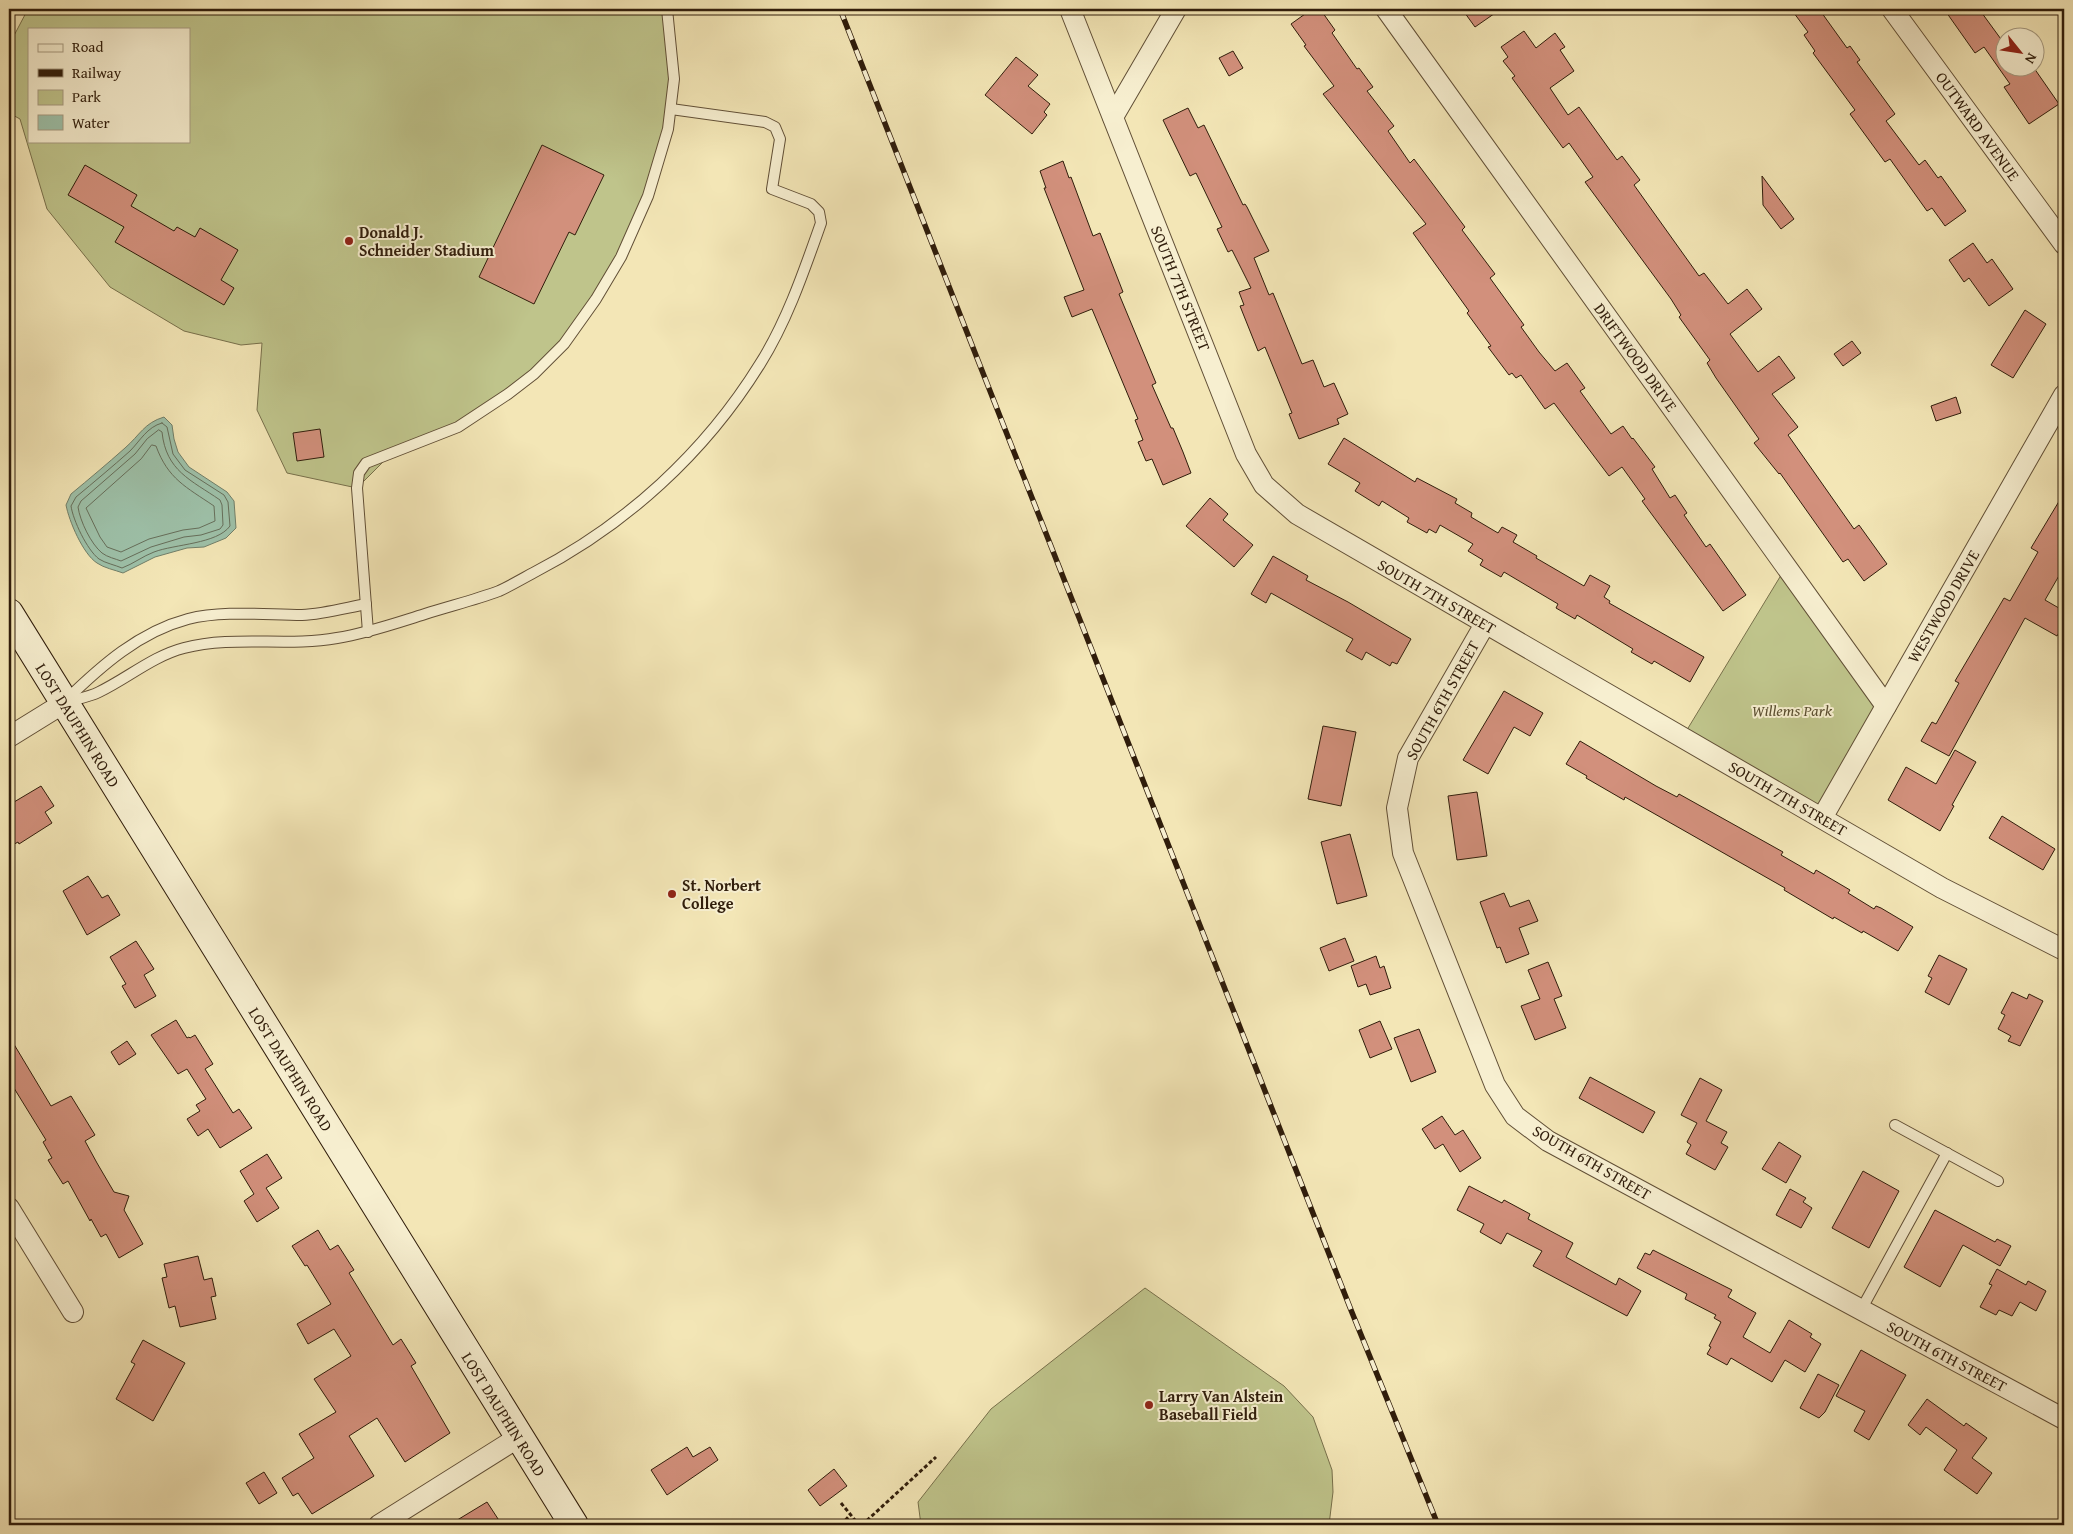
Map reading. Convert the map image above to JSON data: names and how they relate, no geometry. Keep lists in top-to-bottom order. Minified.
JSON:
{"streets":{"main road":["LOST DAUPHIN ROAD"],"street":["OUTWARD AVENUE","SOUTH 7TH STREET","DRIFTWOOD DRIVE","WESTWOOD DRIVE","SOUTH 6TH STREET"]},"crossings":[["SOUTH 7TH STREET","WESTWOOD DRIVE"],["SOUTH 7TH STREET","SOUTH 6TH STREET"],["DRIFTWOOD DRIVE","WESTWOOD DRIVE"]],"parks":["Willems Park"],"places":["Donald J. Schneider Stadium","St. Norbert College","Larry Van Alstein Baseball Field"],"legend":["Road","Railway","Park","Water"],"north":"bottom right"}
